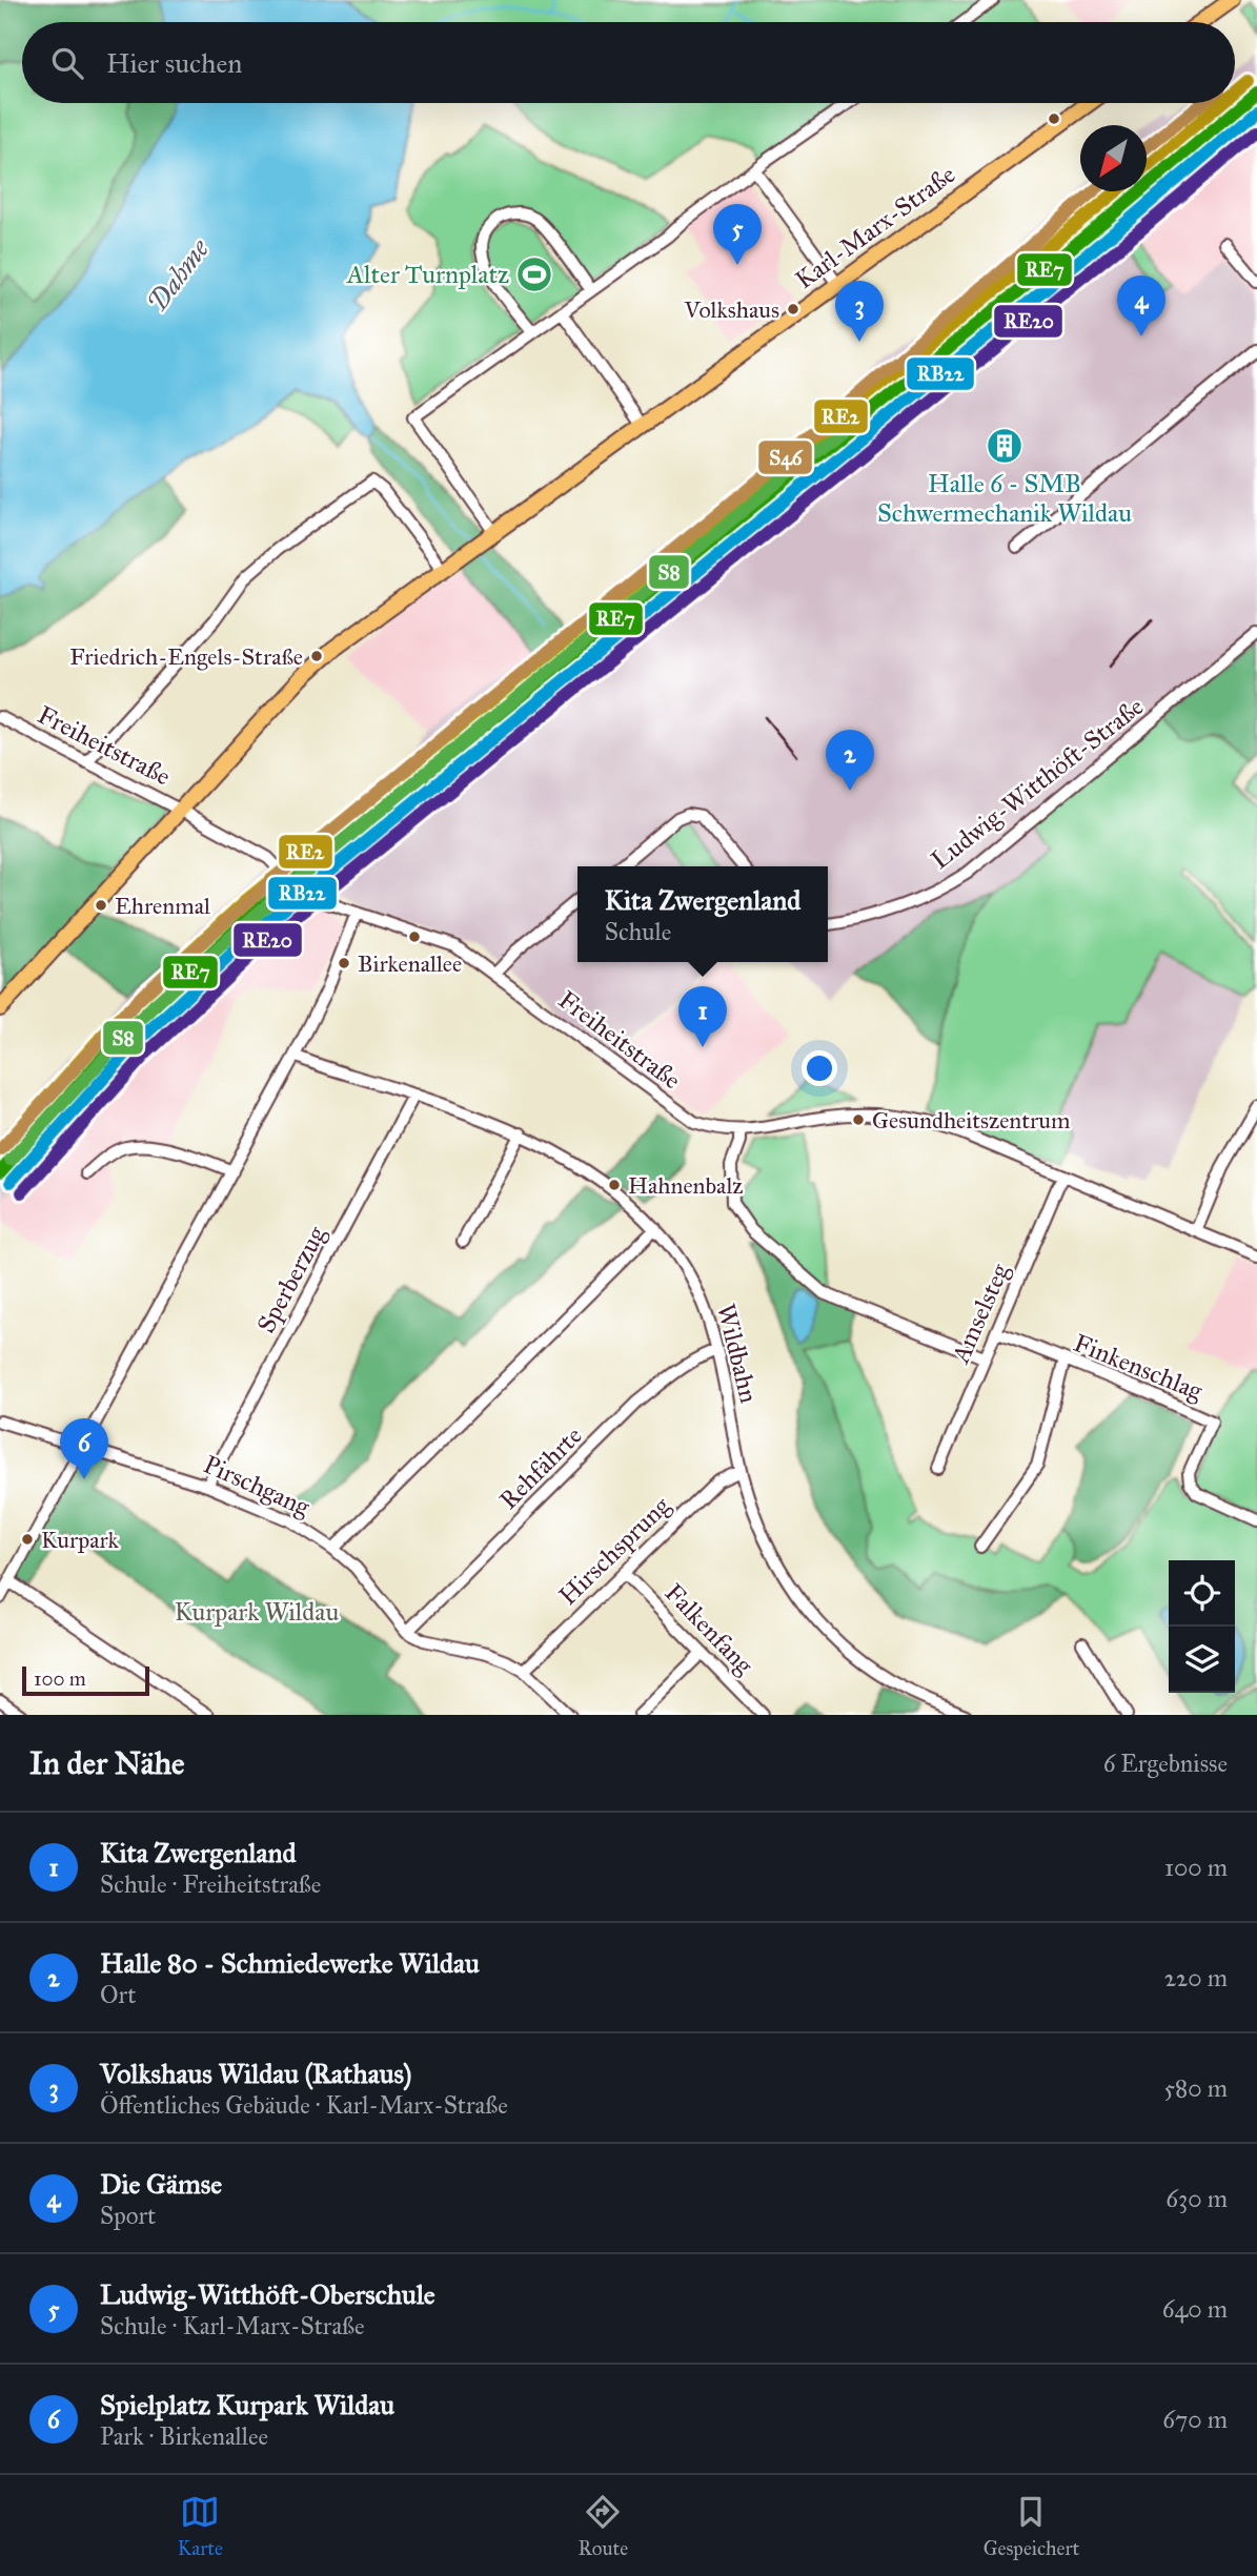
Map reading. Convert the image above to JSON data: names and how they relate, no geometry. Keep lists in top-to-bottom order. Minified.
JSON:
{"streets":{"main road":["Karl-Marx-Straße"],"street":["Freiheitstraße","Ludwig-Witthöft-Straße","Sperberzug","Amselsteg","Wildbahn","Finkenschlag","Rehfährte","Pirschgang","Hirschsprung","Falkenfang"]},"crossings":[["Freiheitstraße","Amselsteg"],["Sperberzug","Wildbahn"],["Sperberzug","Pirschgang"],["Amselsteg","Finkenschlag"],["Wildbahn","Rehfährte"],["Wildbahn","Hirschsprung"],["Rehfährte","Pirschgang"],["Hirschsprung","Falkenfang"]],"water":["Dahme"],"parks":["Kurpark Wildau"],"places":{"sports":["Alter Turnplatz"],"other":["Volkshaus","Friedrich-Engels-Straße","Ehrenmal","Birkenallee","Gesundheitszentrum","Hahnenbalz","Kurpark"],"building":["Halle 6 - SMB Schwermechanik Wildau"]},"lines":["transit line RE2","transit line RE7","transit line S46","transit line RB22","transit line RE20","transit line S8"],"scale_bar":"100 m","north":"bottom left","page":{"search":"Hier suchen","pins":["5","4","3","2","1","6"],"popup":["Kita Zwergenland","Schule"],"scale":"100 m","heading":["In der Nähe","6 Ergebnisse"],"list":[{"mark":"1","name":"Kita Zwergenland","note":"Schule · Freiheitstraße","value":"100 m"},{"mark":"2","name":"Halle 80 - Schmiedewerke Wildau","note":"Ort","value":"220 m"},{"mark":"3","name":"Volkshaus Wildau (Rathaus)","note":"Öffentliches Gebäude · Karl-Marx-Straße","value":"580 m"},{"mark":"4","name":"Die Gämse","note":"Sport","value":"630 m"},{"mark":"5","name":"Ludwig-Witthöft-Oberschule","note":"Schule · Karl-Marx-Straße","value":"640 m"},{"mark":"6","name":"Spielplatz Kurpark Wildau","note":"Park · Birkenallee","value":"670 m"}],"nav":["Karte","Route","Gespeichert"]}}
